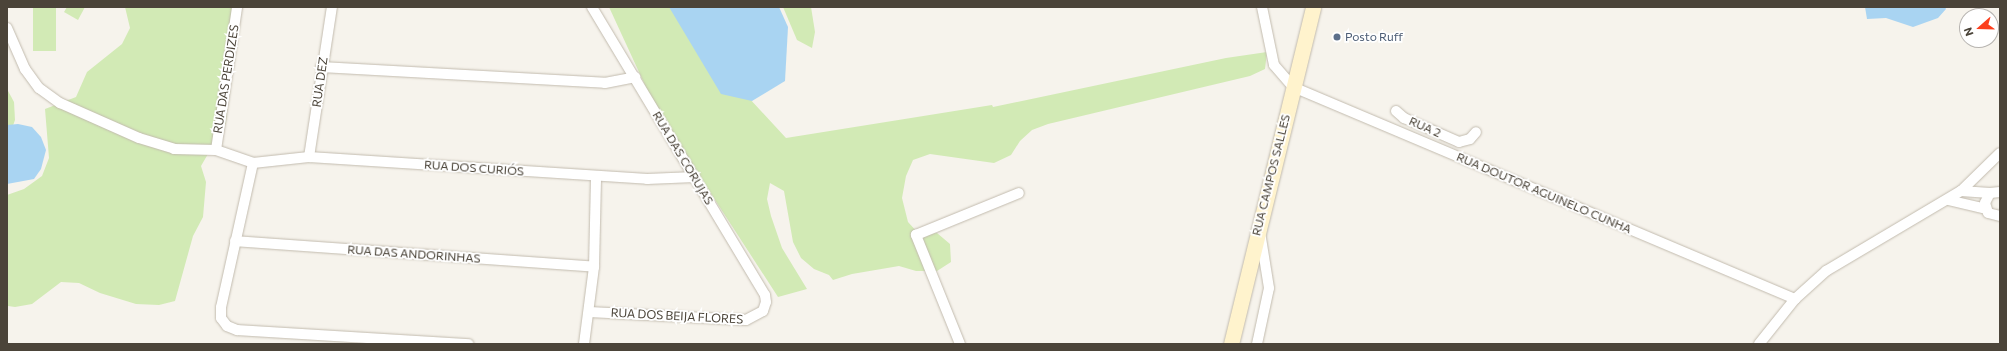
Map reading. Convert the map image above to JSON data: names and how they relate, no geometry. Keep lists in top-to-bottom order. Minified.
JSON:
{"streets":{"main road":["RUA CAMPOS SALLES"],"street":["RUA DAS PERDIZES","RUA DEZ","RUA 2","RUA DAS CORUJAS","RUA DOS CURIÓS","RUA DOUTOR AGUINELO CUNHA","RUA DAS ANDORINHAS","RUA DOS BEIJA FLORES"]},"crossings":[["RUA DEZ","RUA DOS CURIÓS"],["RUA DAS CORUJAS","RUA DOS CURIÓS"],["RUA DAS CORUJAS","RUA DOS BEIJA FLORES"],["RUA CAMPOS SALLES","RUA DOUTOR AGUINELO CUNHA"]],"places":["Posto Ruff"],"north":"left"}
